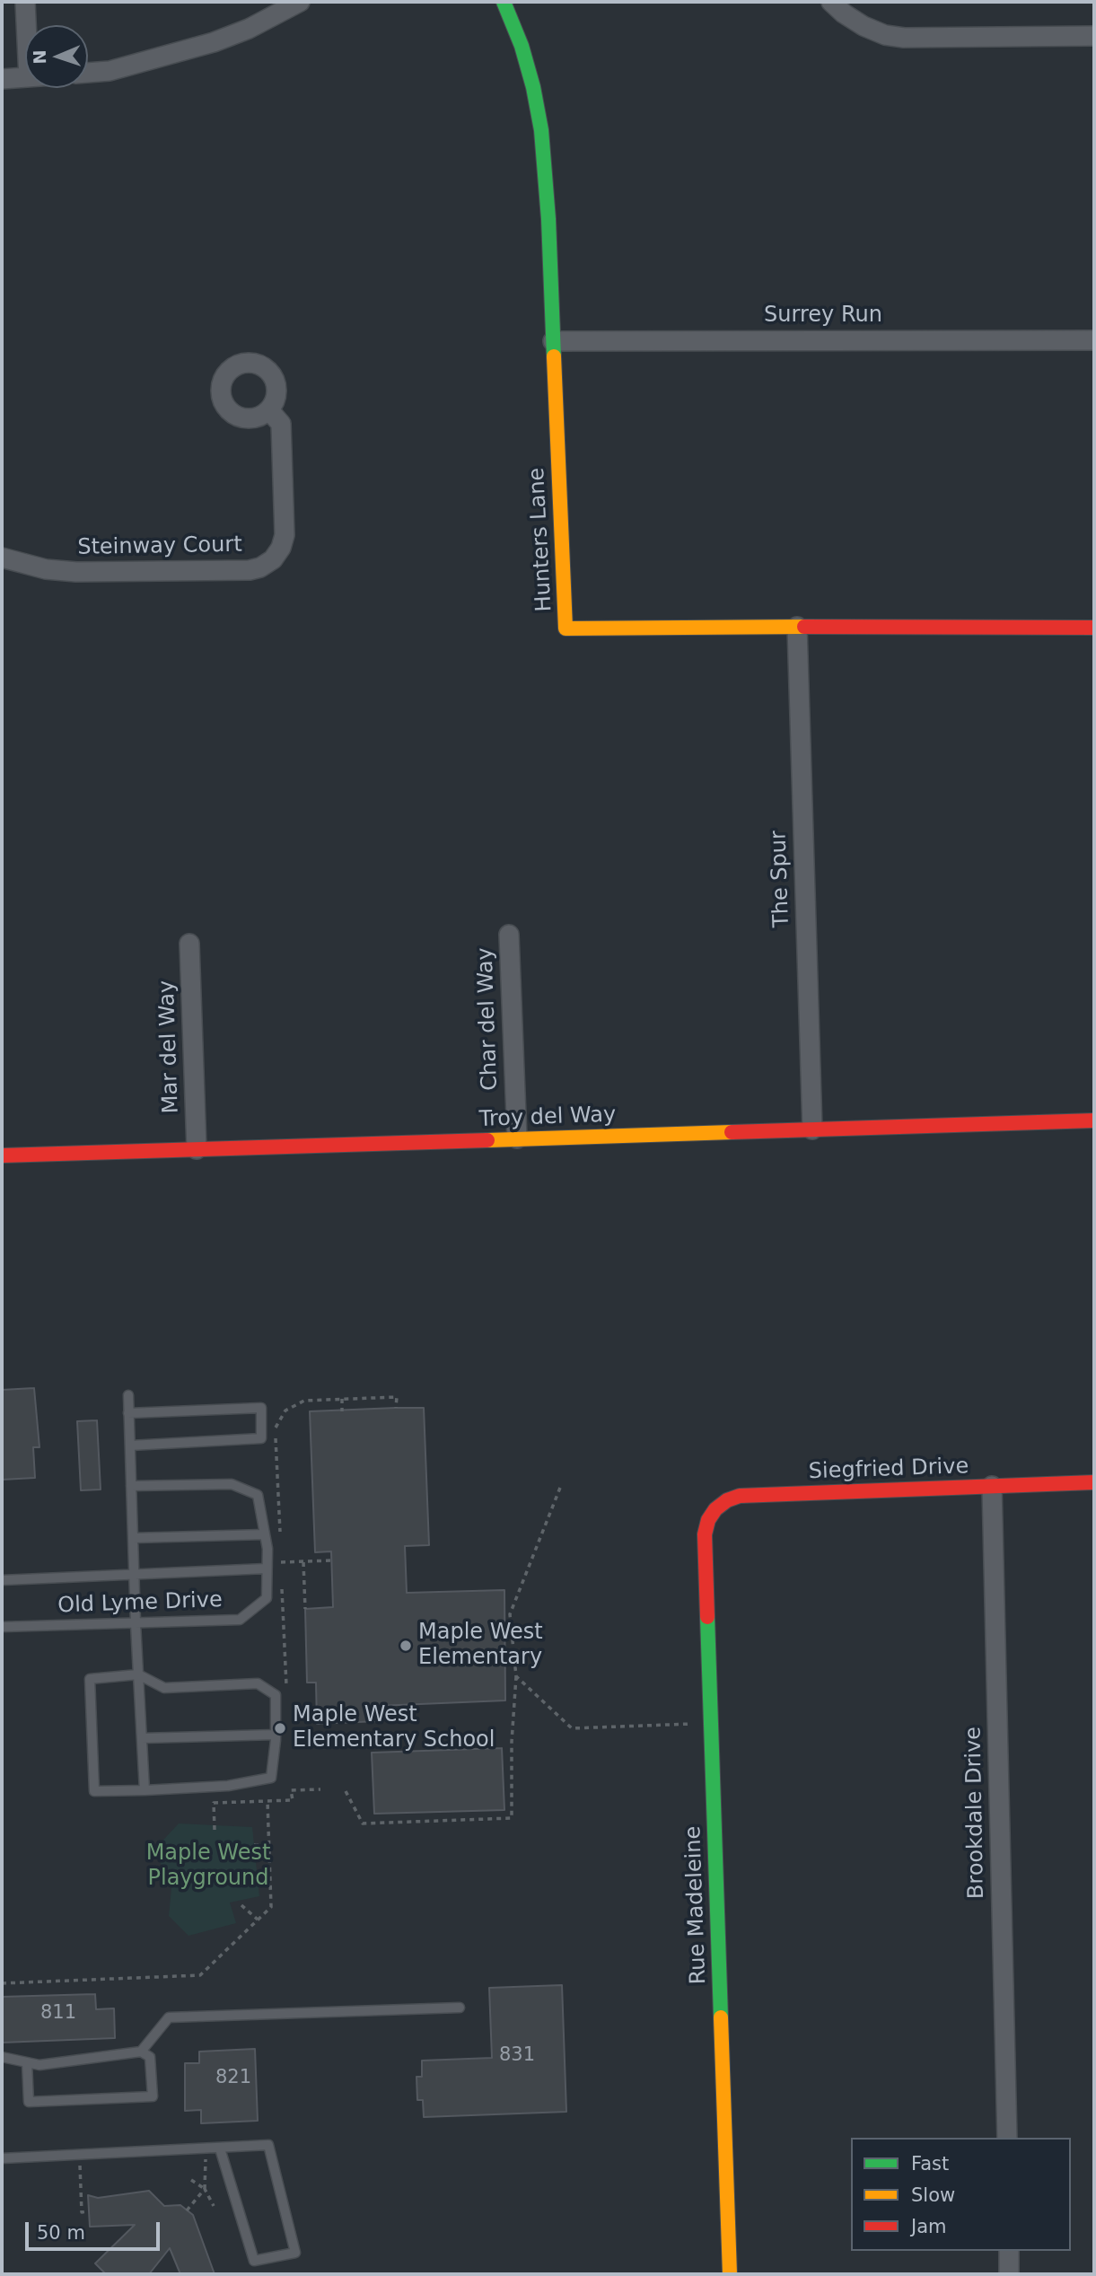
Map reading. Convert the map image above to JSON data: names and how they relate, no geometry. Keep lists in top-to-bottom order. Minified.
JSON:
{"streets":{"street":["Surrey Run","Hunters Lane","Steinway Court","The Spur","Char del Way","Mar del Way","Troy del Way","Siegfried Drive","Brookdale Drive","Rue Madeleine"],"lane":["Old Lyme Drive"]},"crossings":[["Surrey Run","Hunters Lane"],["Hunters Lane","The Spur"],["The Spur","Troy del Way"],["Char del Way","Troy del Way"],["Mar del Way","Troy del Way"],["Siegfried Drive","Brookdale Drive"],["Siegfried Drive","Rue Madeleine"]],"parks":["Maple West Playground"],"places":["Maple West Elementary","Maple West Elementary School"],"house_numbers":["811","831","821"],"legend":["Fast","Slow","Jam"],"scale_bar":"50 m","north":"left"}
